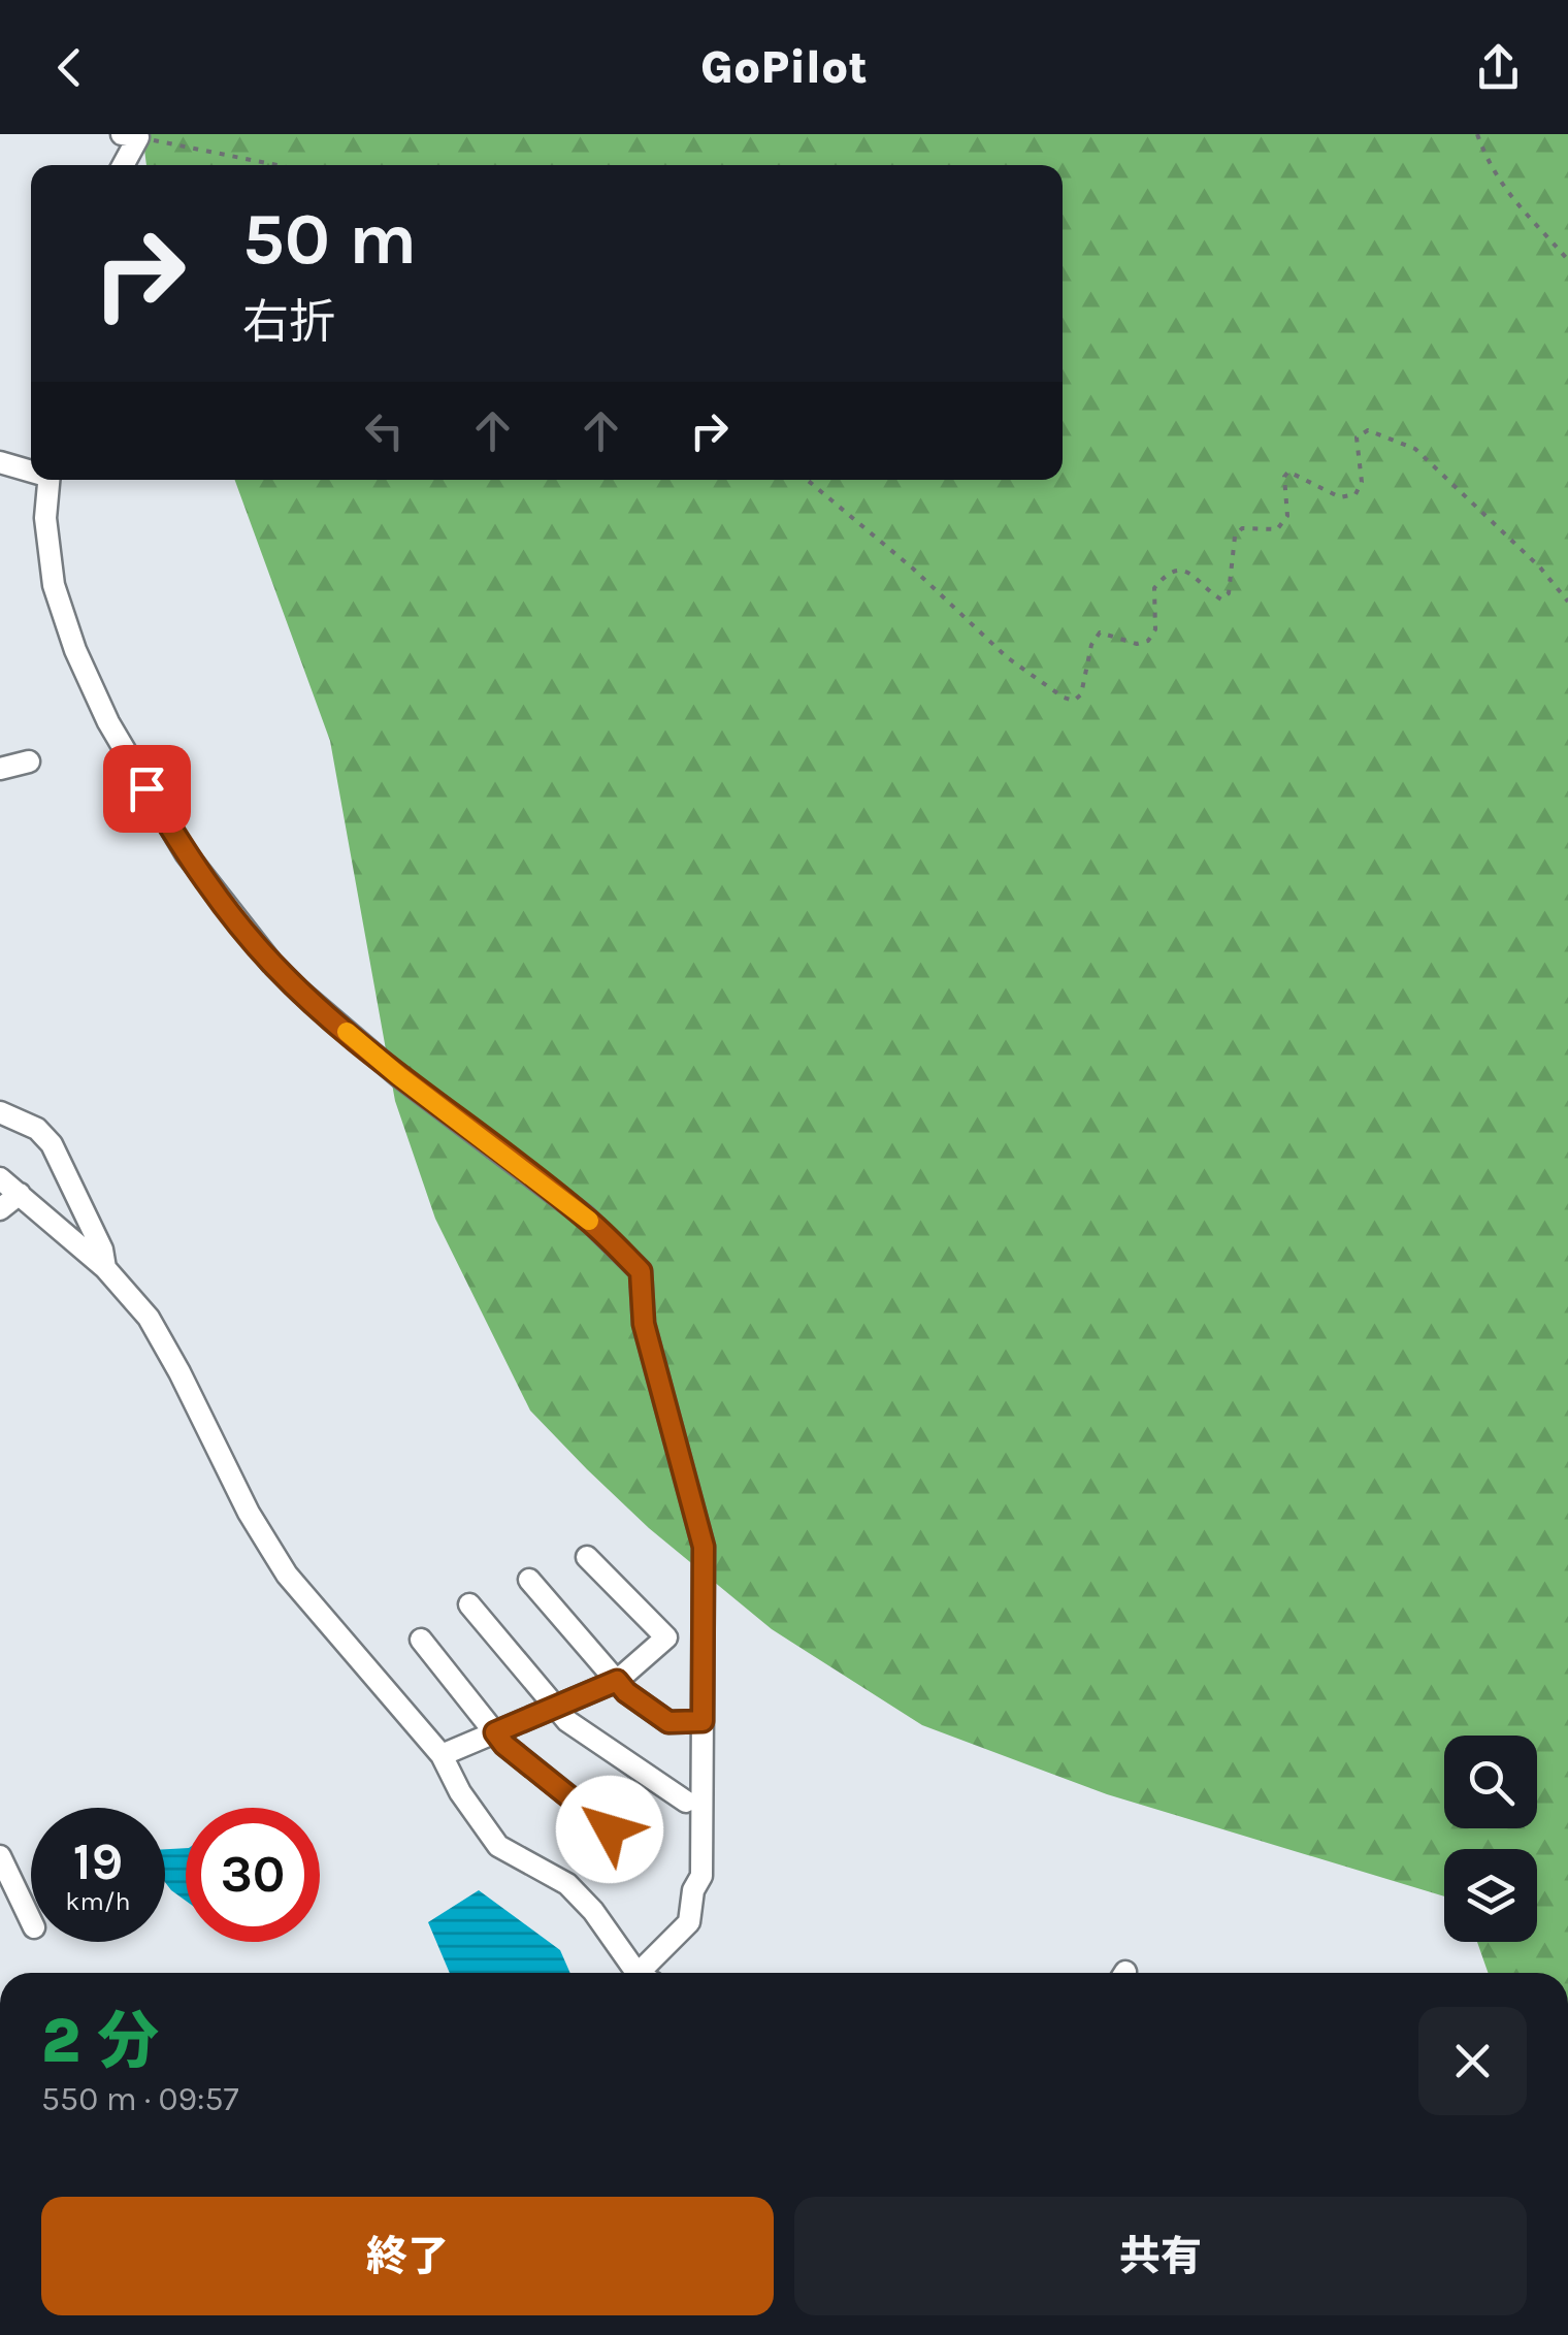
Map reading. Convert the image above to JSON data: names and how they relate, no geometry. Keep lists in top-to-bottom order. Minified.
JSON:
{"page":{"header":"GoPilot","turn":["50 m","右折"],"speed":"19 km/h","limit":"30","heading":["2 分","550 m · 09:57"],"buttons":["終了","共有"]}}
